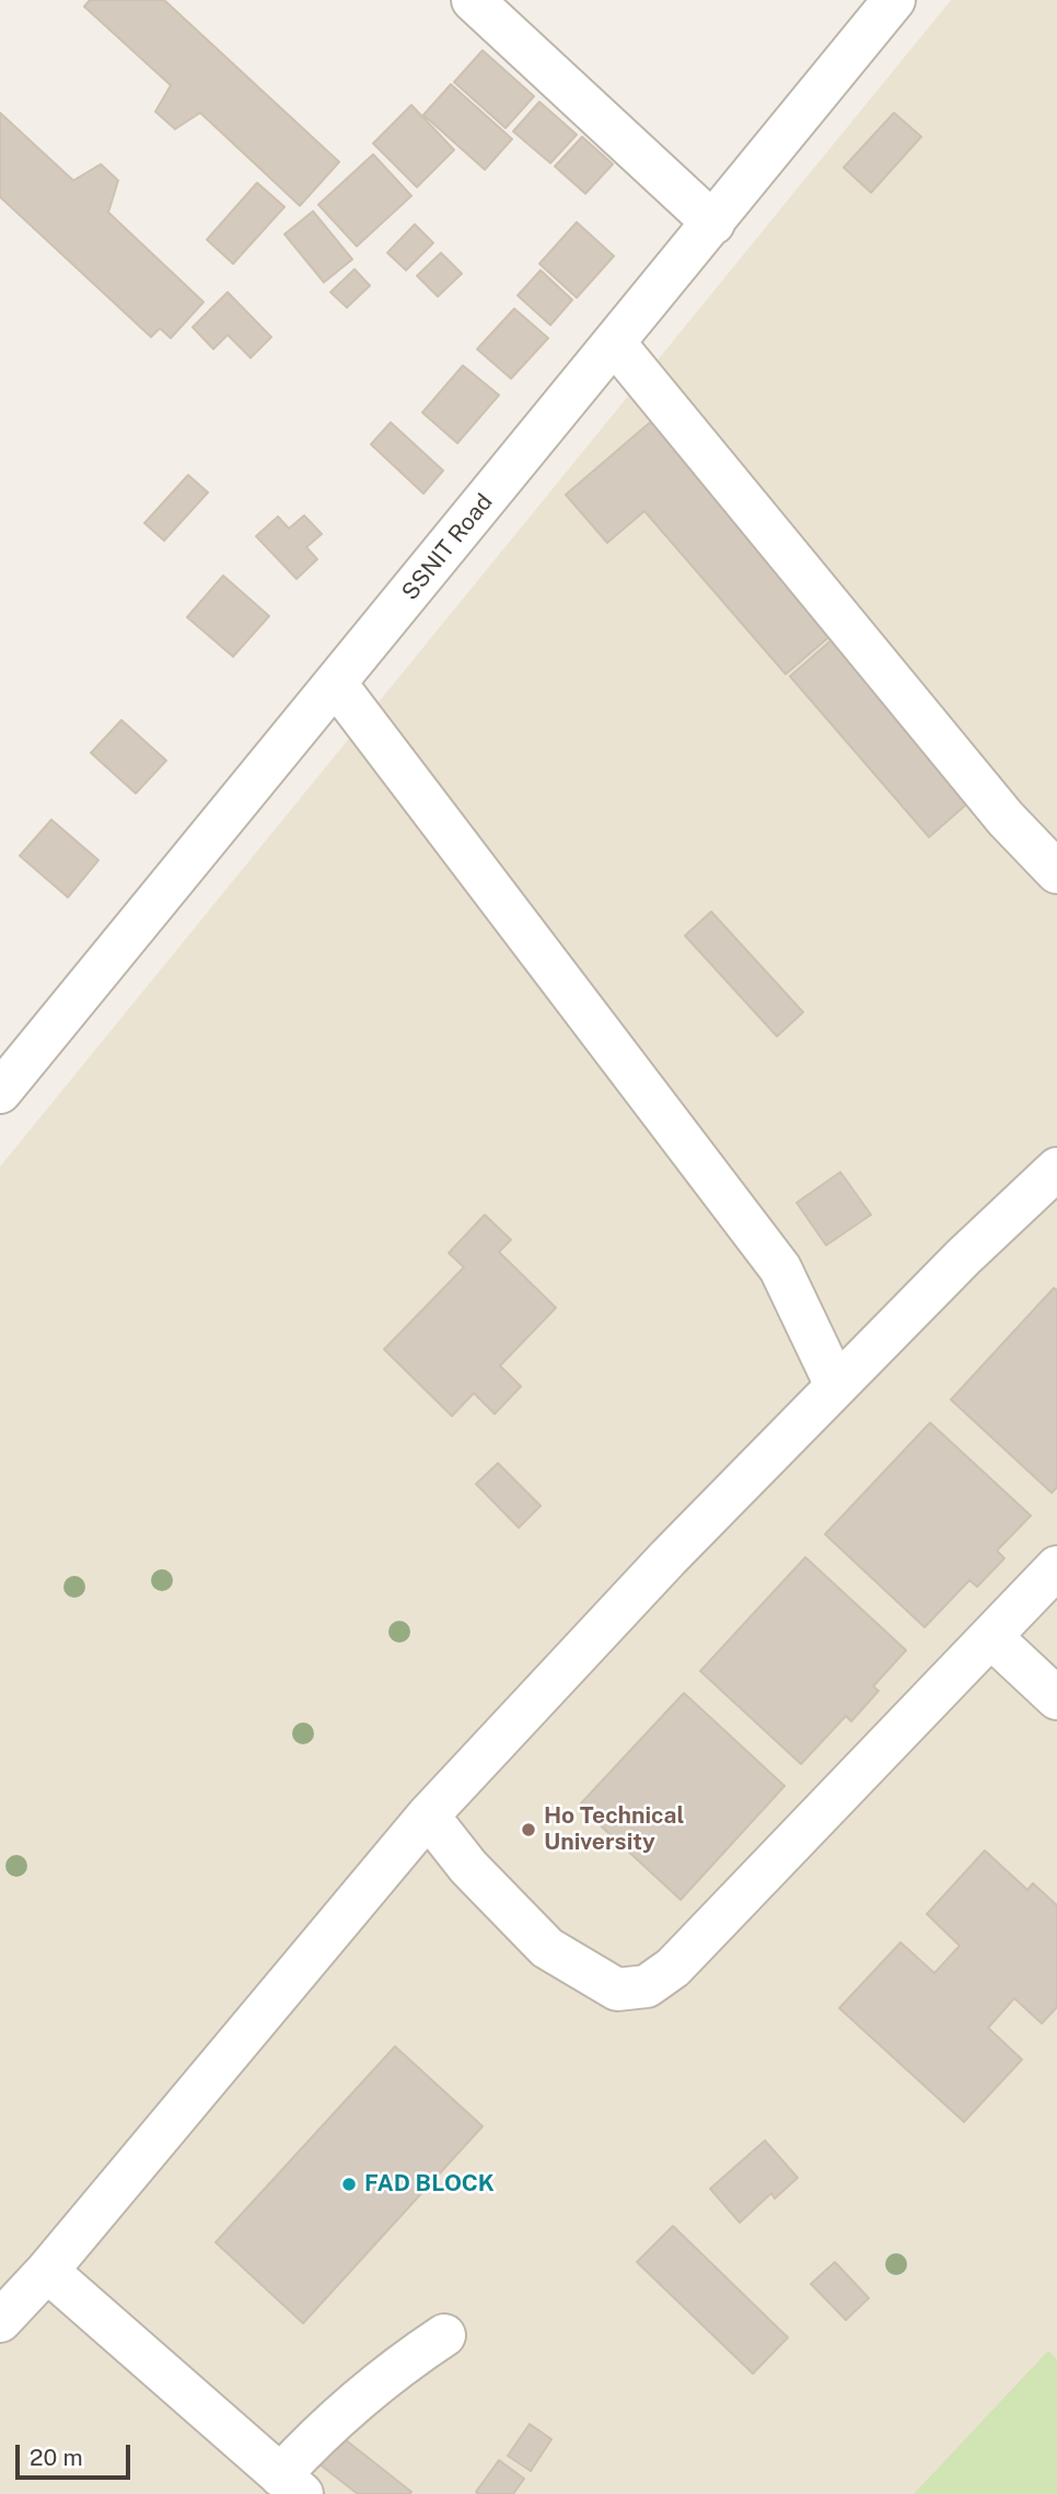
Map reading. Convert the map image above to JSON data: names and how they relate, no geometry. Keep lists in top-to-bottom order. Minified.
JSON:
{"streets":{"street":["SSNIT Road"]},"places":["Ho Technical University","FAD BLOCK"],"scale_bar":"20 m"}
